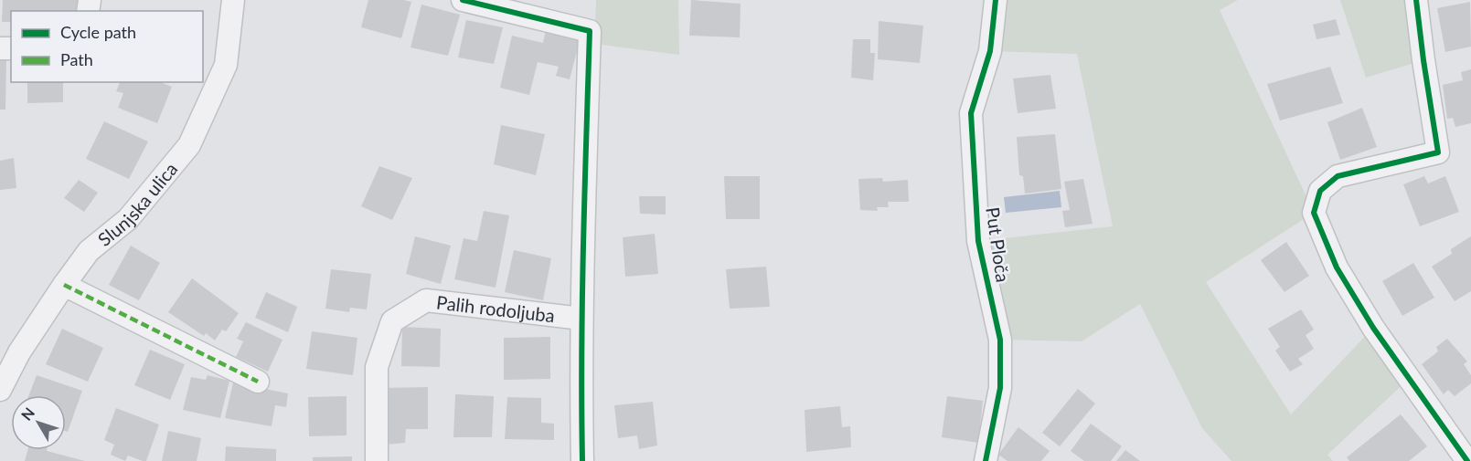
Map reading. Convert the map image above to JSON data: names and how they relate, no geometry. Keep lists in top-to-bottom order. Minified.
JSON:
{"streets":{"street":["Slunjska ulica","Put Ploča","Palih rodoljuba"]},"legend":["Cycle path","Path"],"north":"top left"}
